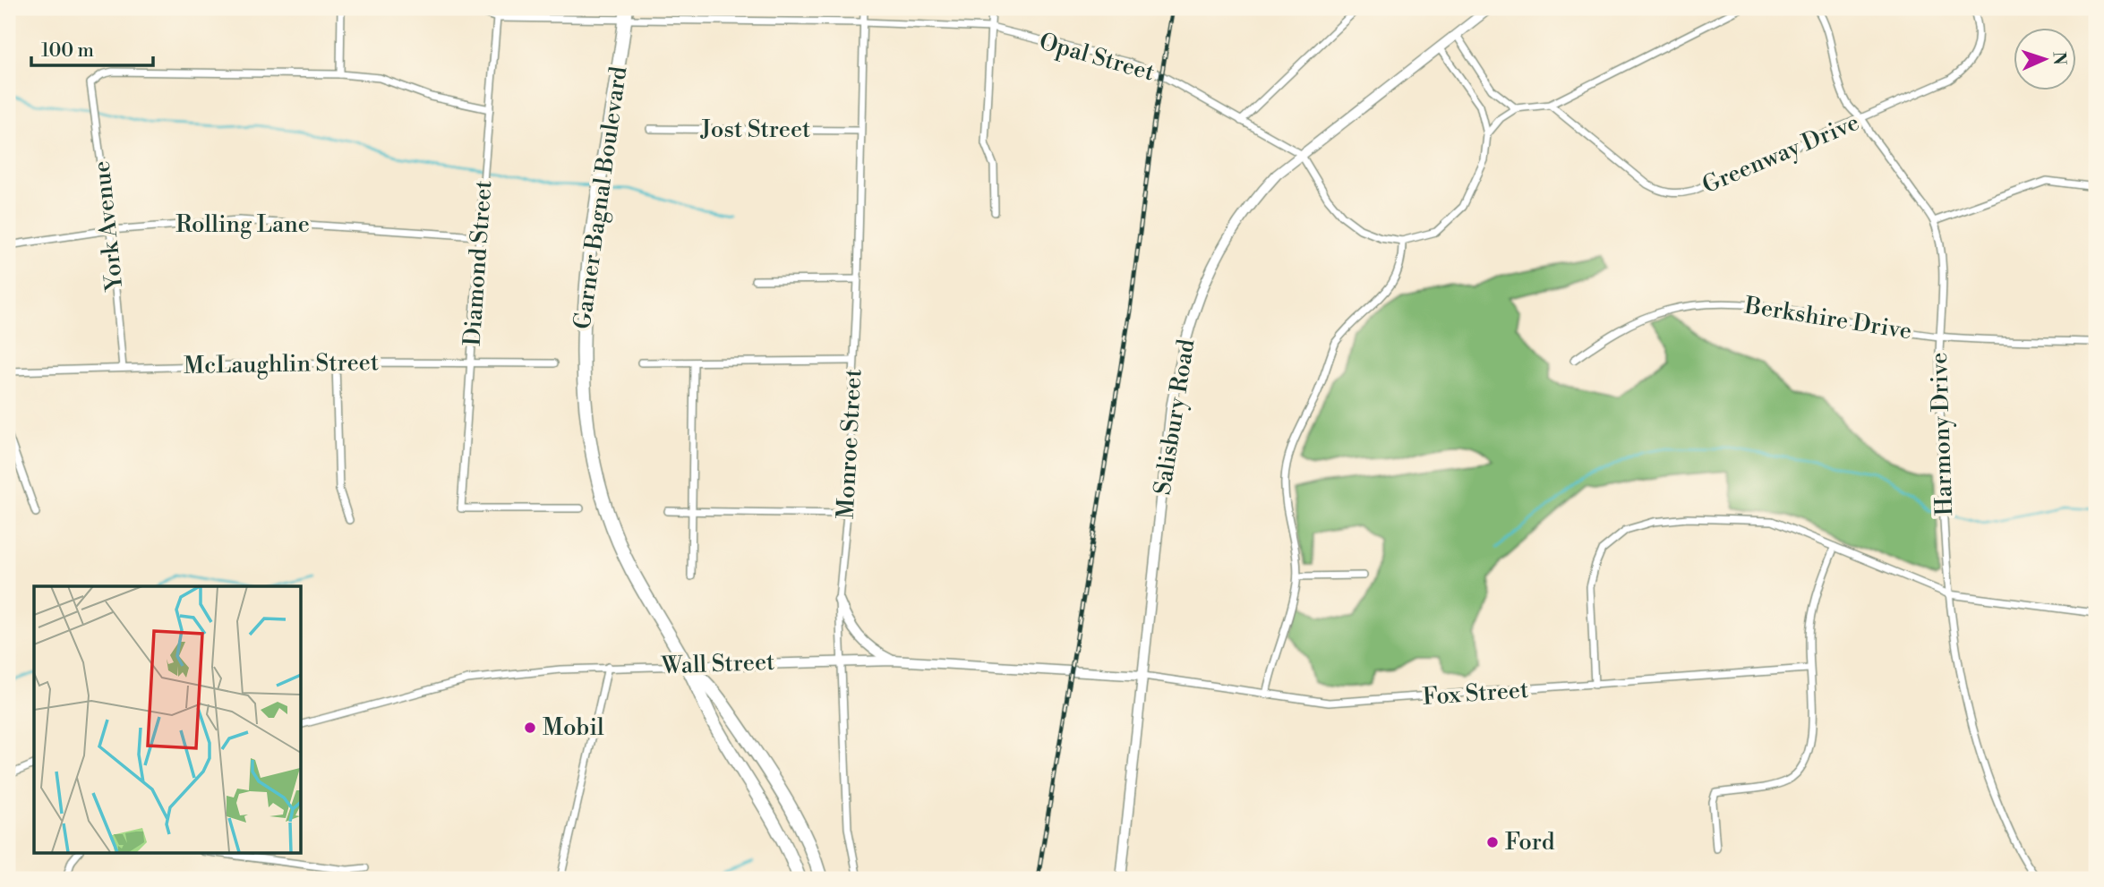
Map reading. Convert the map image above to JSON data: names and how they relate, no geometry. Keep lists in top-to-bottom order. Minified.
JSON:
{"streets":{"highway":["Garner Bagnal Boulevard"],"street":["Opal Street","Jost Street","Greenway Drive","Rolling Lane","York Avenue","Diamond Street","Berkshire Drive","McLaughlin Street","Salisbury Road","Harmony Drive","Monroe Street","Wall Street","Fox Street"]},"crossings":[["Opal Street","Garner Bagnal Boulevard"],["Opal Street","Diamond Street"],["Opal Street","Salisbury Road"],["Opal Street","Monroe Street"],["Jost Street","Monroe Street"],["Greenway Drive","Harmony Drive"],["Garner Bagnal Boulevard","Wall Street"],["Rolling Lane","York Avenue"],["Rolling Lane","Diamond Street"],["York Avenue","McLaughlin Street"],["Diamond Street","McLaughlin Street"],["Berkshire Drive","Harmony Drive"],["Salisbury Road","Wall Street"],["Salisbury Road","Fox Street"],["Monroe Street","Wall Street"],["Wall Street","Fox Street"]],"places":["Mobil","Ford"],"scale_bar":"100 m","north":"right"}
